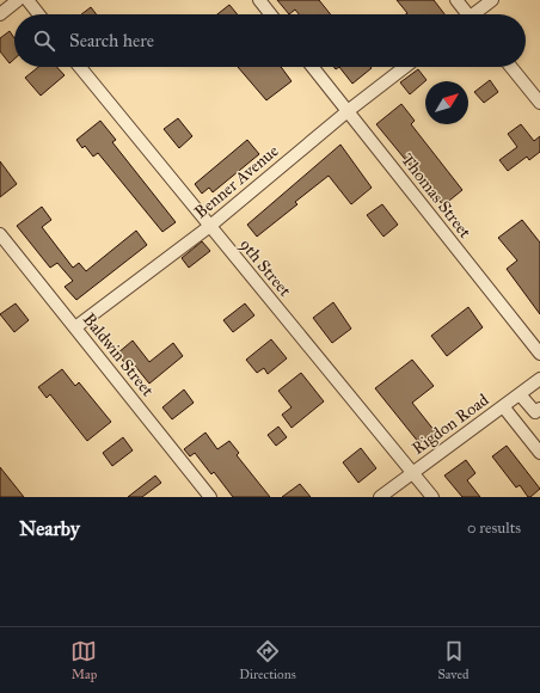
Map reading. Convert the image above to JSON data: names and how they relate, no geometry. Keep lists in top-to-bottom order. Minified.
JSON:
{"streets":{"street":["Benner Avenue","Thomas Street","9th Street","Baldwin Street","Rigdon Road"]},"crossings":[["Benner Avenue","Thomas Street"],["Benner Avenue","9th Street"],["Benner Avenue","Baldwin Street"],["9th Street","Rigdon Road"]],"north":"top right","page":{"search":"Search here","heading":["Nearby","0 results"],"nav":["Map","Directions","Saved"]}}
